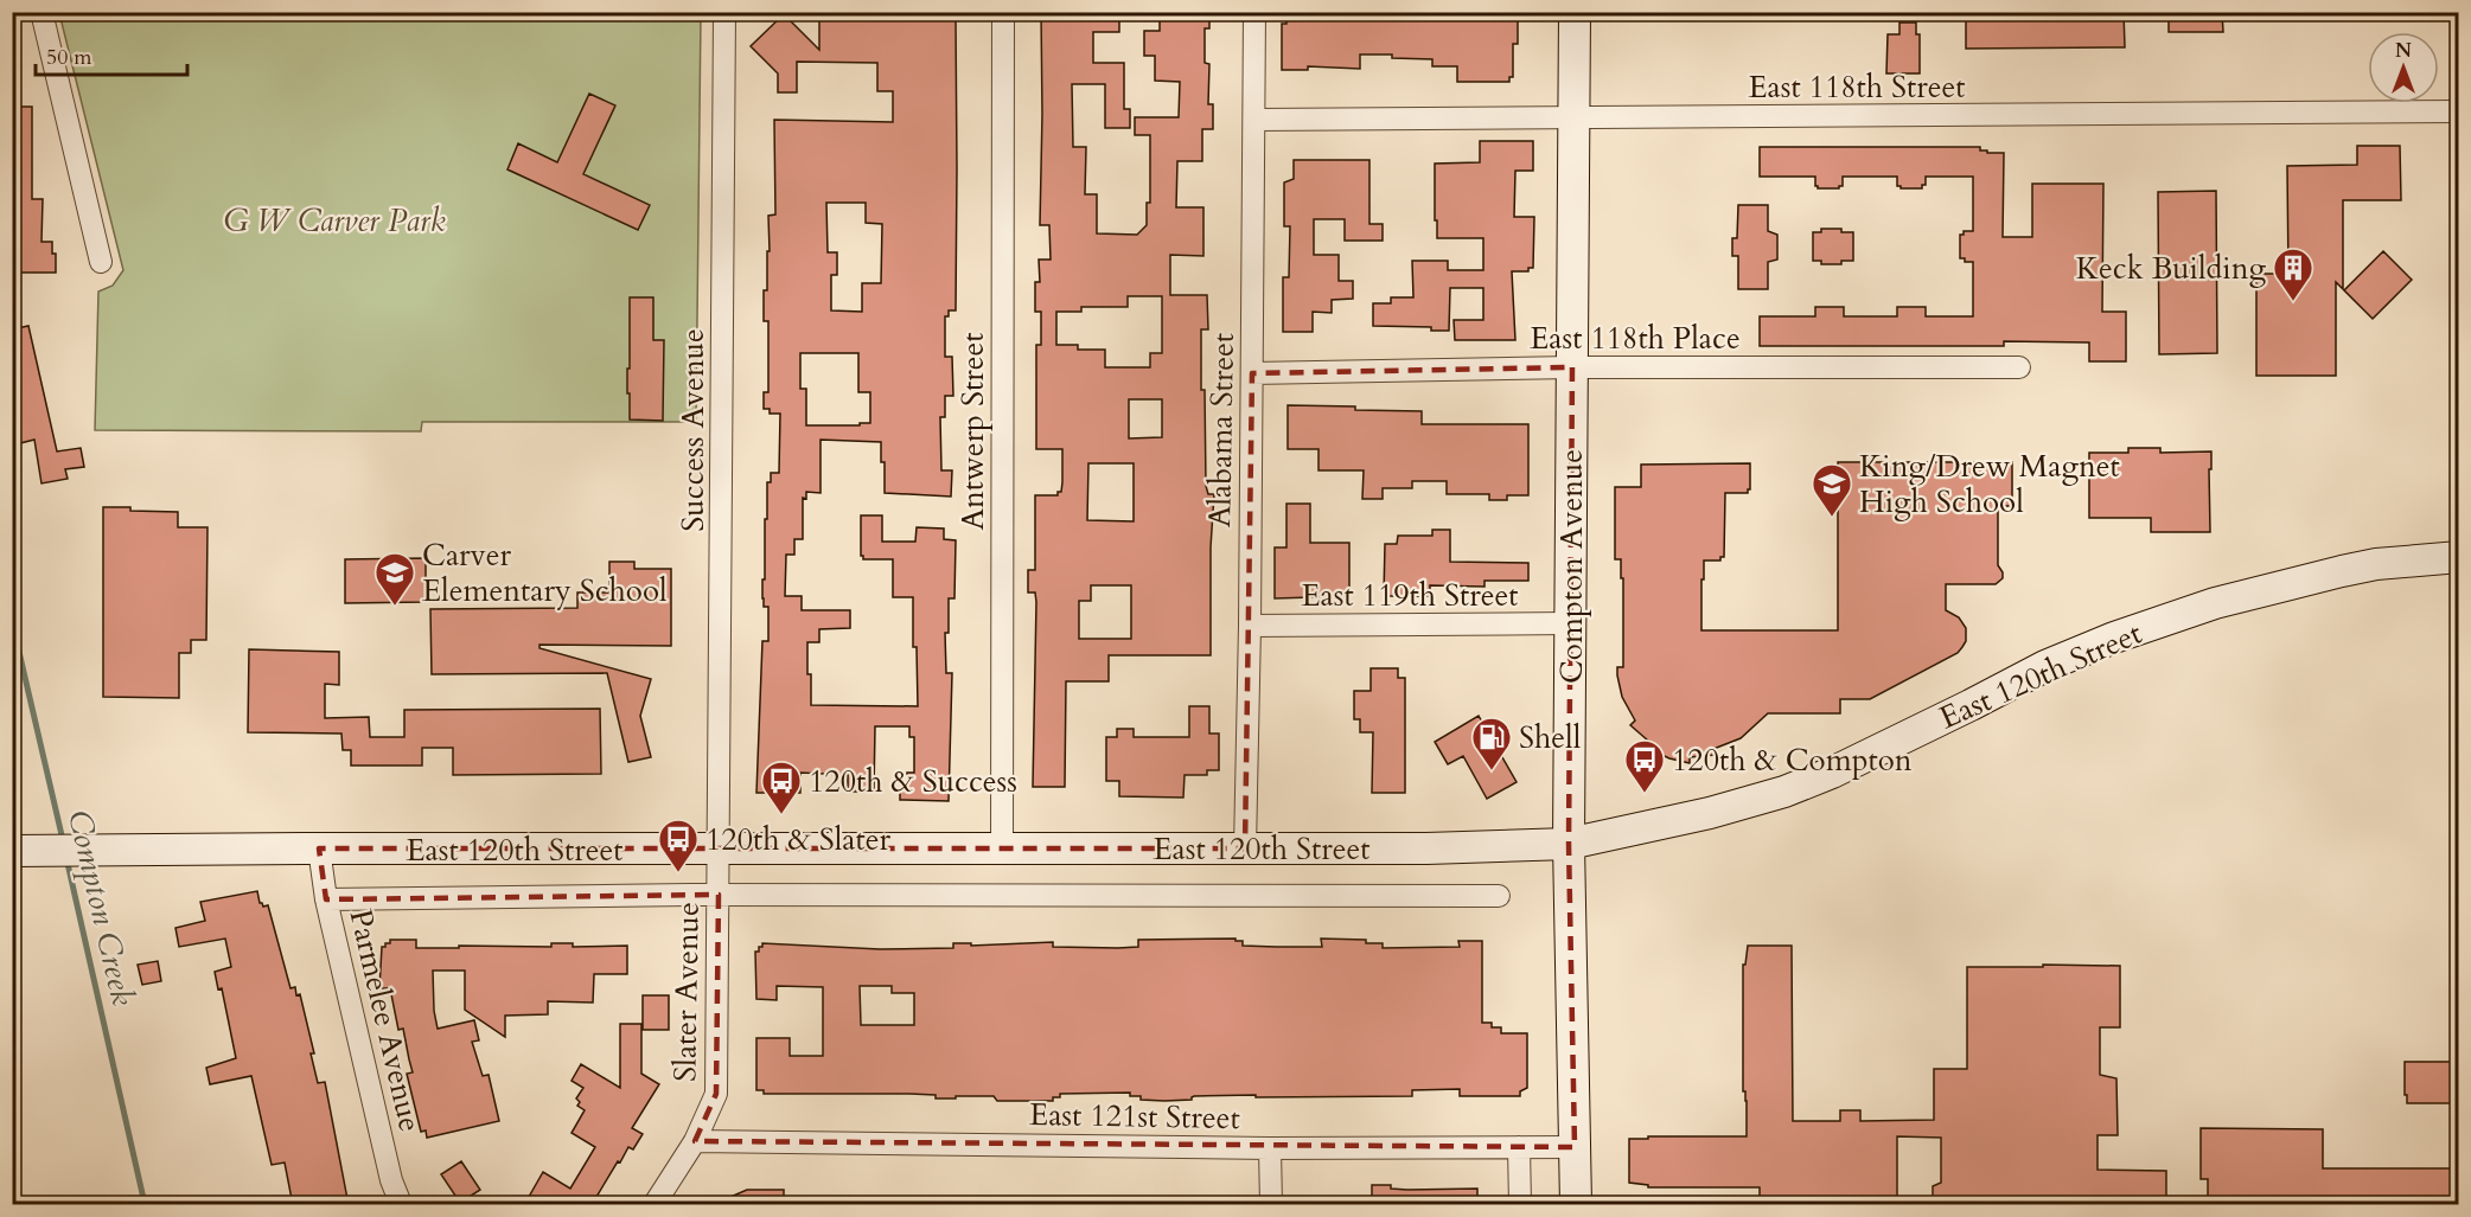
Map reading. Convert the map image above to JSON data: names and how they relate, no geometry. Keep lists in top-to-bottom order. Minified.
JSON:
{"streets":{"street":["East 118th Street","East 118th Place","Success Avenue","Alabama Street","Antwerp Street","Compton Avenue","East 119th Street","East 120th Street","Slater Avenue","Parmelee Avenue","East 121st Street"]},"crossings":[["East 118th Street","Alabama Street"],["East 118th Street","Compton Avenue"],["East 118th Place","Alabama Street"],["East 118th Place","Compton Avenue"],["Success Avenue","East 120th Street"],["Success Avenue","Slater Avenue"],["Alabama Street","East 119th Street"],["Alabama Street","East 120th Street"],["Antwerp Street","East 120th Street"],["Compton Avenue","East 119th Street"],["Compton Avenue","East 120th Street"],["Compton Avenue","East 121st Street"],["East 120th Street","Slater Avenue"],["East 120th Street","Parmelee Avenue"],["Slater Avenue","East 121st Street"]],"water":["Compton Creek"],"parks":["G W Carver Park"],"places":{"building":["Keck Building"],"school or university":["King/Drew Magnet High School","Carver Elementary School"],"fuel station":["Shell"],"bus stop":["120th & Compton","120th & Success","120th & Slater"]},"scale_bar":"50 m","north":"top"}
